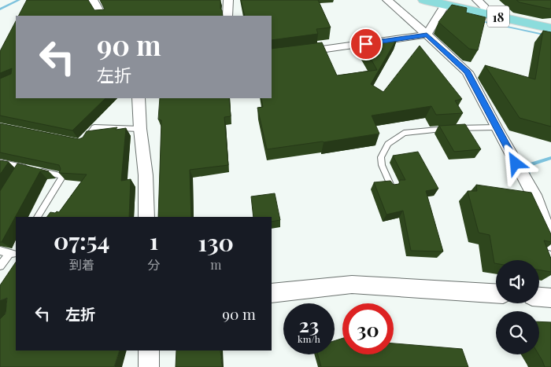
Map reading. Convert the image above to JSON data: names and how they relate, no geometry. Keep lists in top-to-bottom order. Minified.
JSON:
{"streets":{"highway":["18"]},"page":{"turn":["90 m","左折"],"eta":["07:54","到着","1","分","130","m"],"list":[{"name":"左折","value":"90 m"}],"speed":"23 km/h","limit":"30"}}
